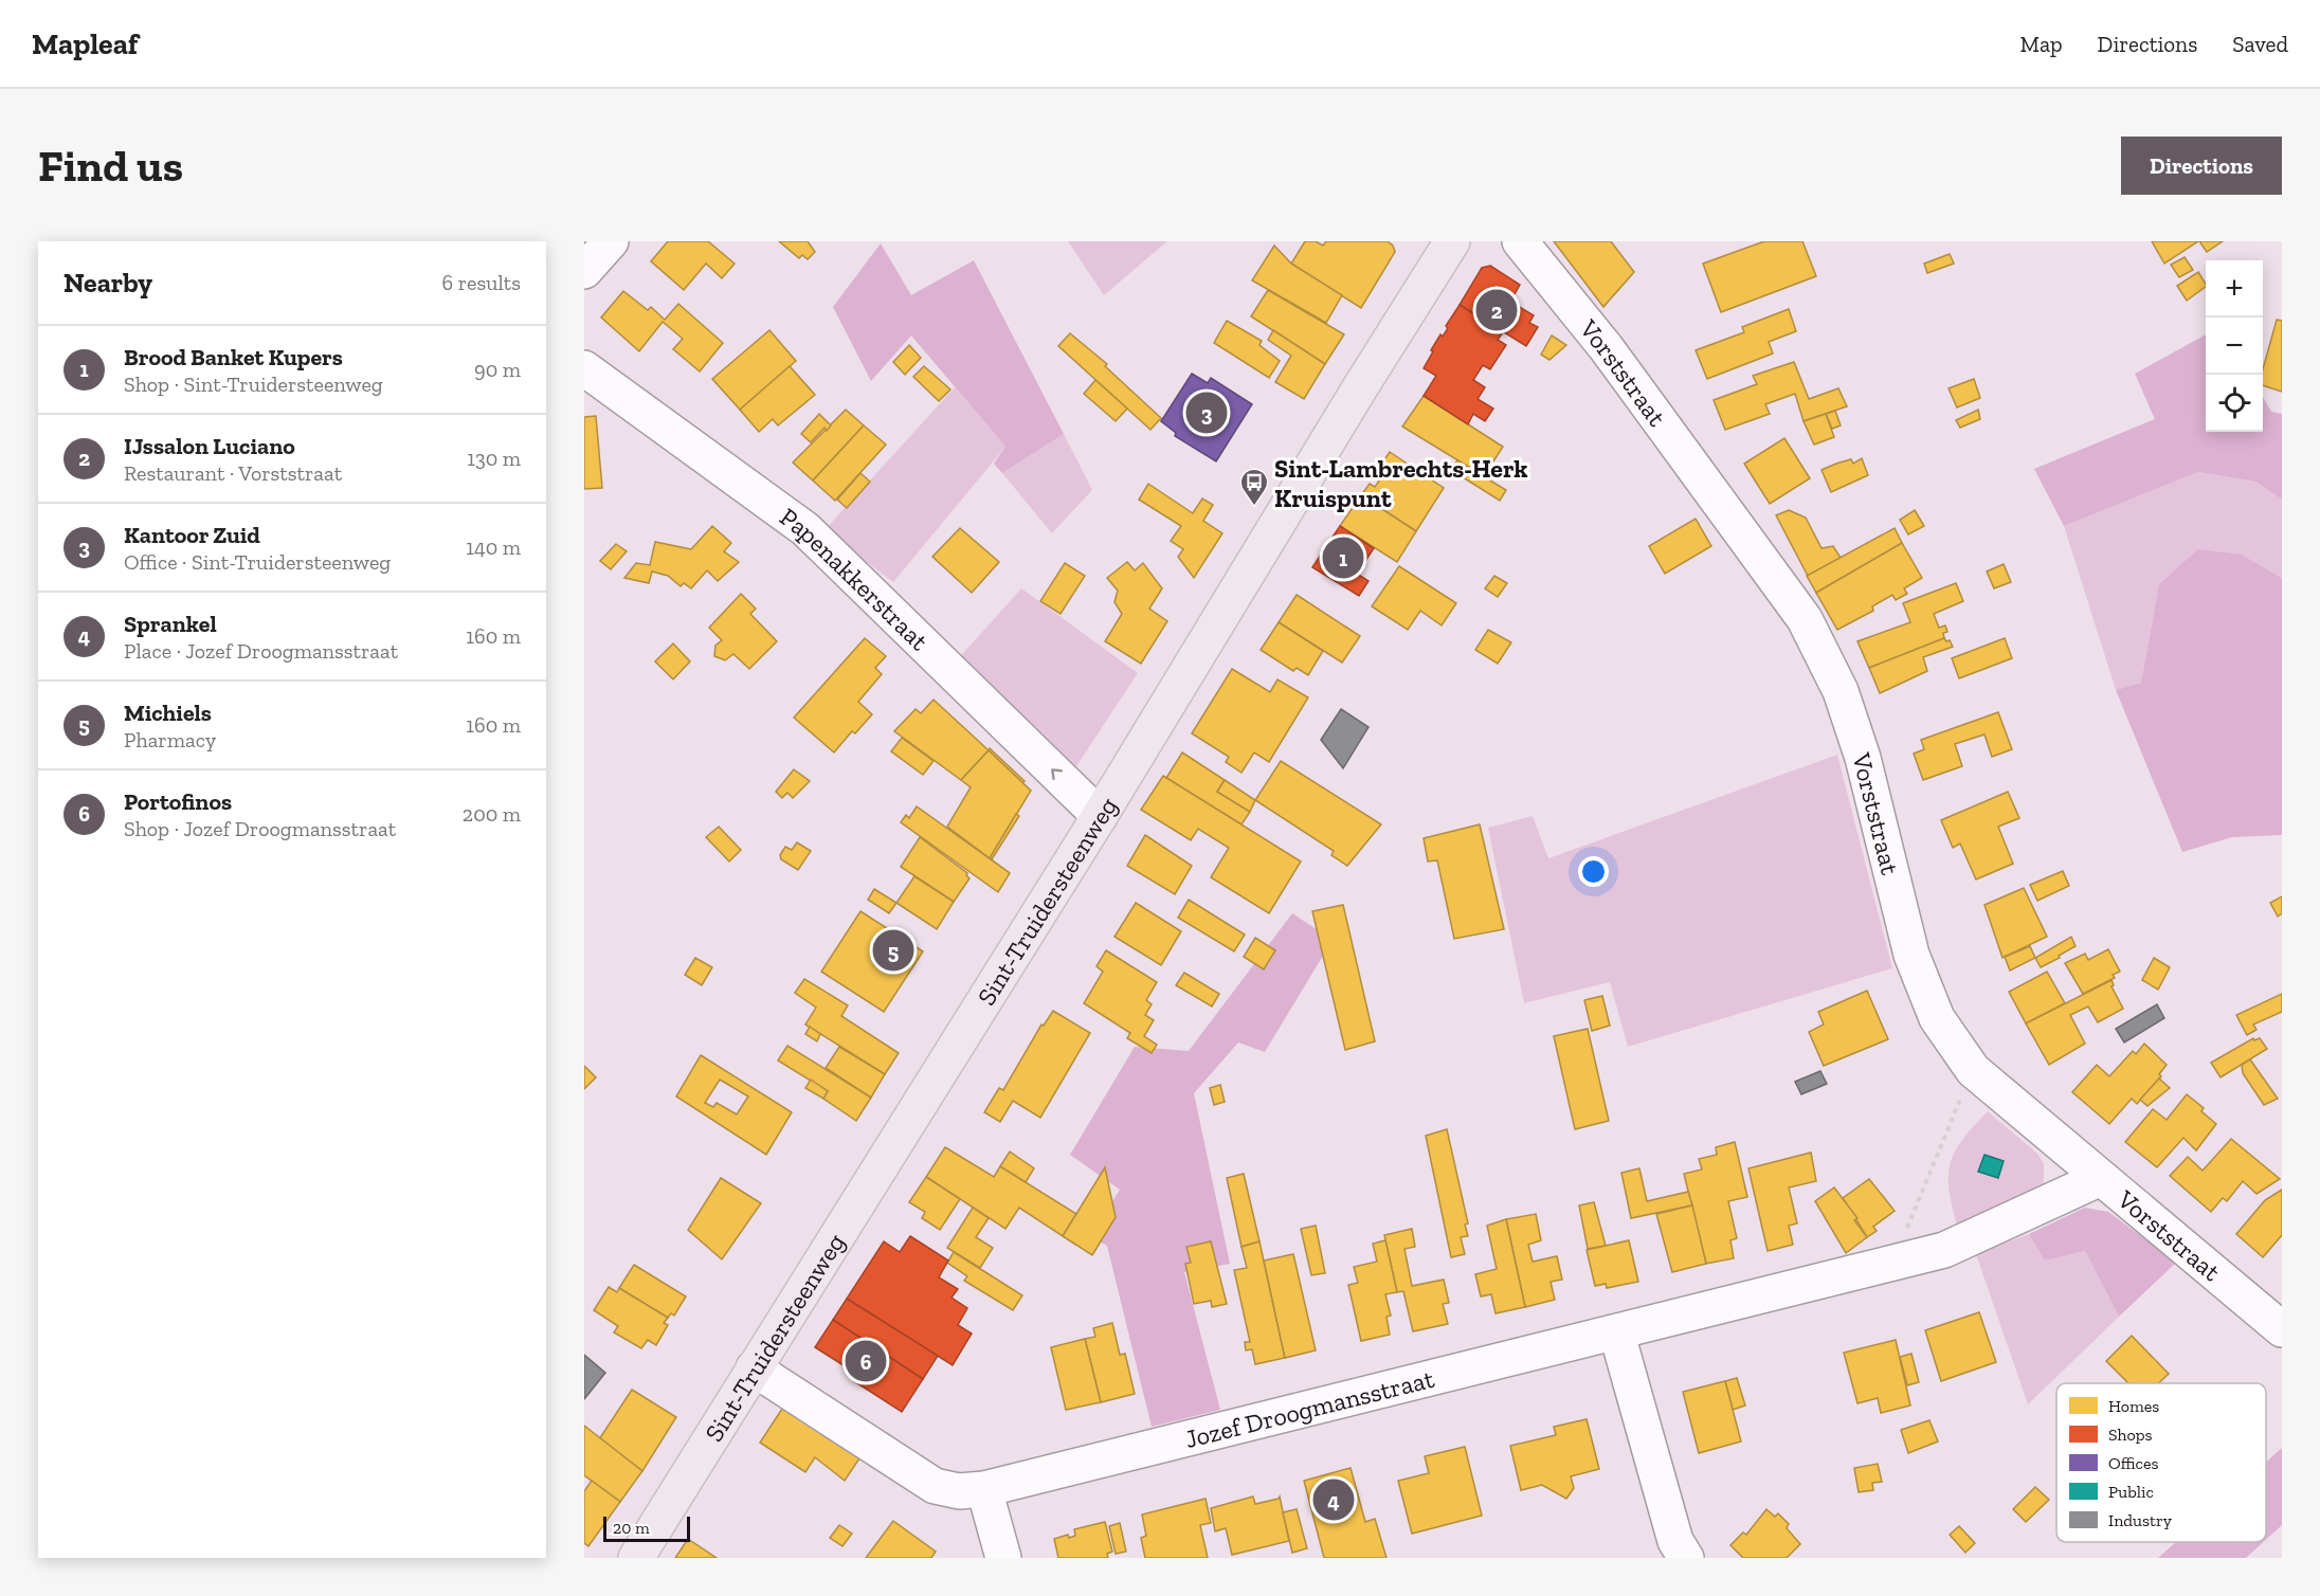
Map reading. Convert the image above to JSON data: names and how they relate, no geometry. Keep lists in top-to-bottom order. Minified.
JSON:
{"streets":{"main road":["Sint-Truidersteenweg"],"street":["Vorststraat","Papenakkerstraat","Jozef Droogmansstraat"]},"crossings":[["Vorststraat","Jozef Droogmansstraat"],["Papenakkerstraat","Sint-Truidersteenweg"],["Sint-Truidersteenweg","Jozef Droogmansstraat"]],"one_way":["Papenakkerstraat"],"places":{"bus stop":["Sint-Lambrechts-Herk Kruispunt"]},"legend":["Homes","Shops","Offices","Public","Industry"],"scale_bar":"20 m","page":{"header":"Mapleaf","nav":["Map","Directions","Saved"],"buttons":"Directions","title":"Find us","heading":["Nearby","6 results"],"map_buttons":["+","−"],"pins":["2","3","1","5","6","4"],"list":[{"mark":"1","name":"Brood Banket Kupers","note":"Shop · Sint-Truidersteenweg","value":"90 m"},{"mark":"2","name":"IJssalon Luciano","note":"Restaurant · Vorststraat","value":"130 m"},{"mark":"3","name":"Kantoor Zuid","note":"Office · Sint-Truidersteenweg","value":"140 m"},{"mark":"4","name":"Sprankel","note":"Place · Jozef Droogmansstraat","value":"160 m"},{"mark":"5","name":"Michiels","note":"Pharmacy","value":"160 m"},{"mark":"6","name":"Portofinos","note":"Shop · Jozef Droogmansstraat","value":"200 m"}],"scale":"20 m"}}
